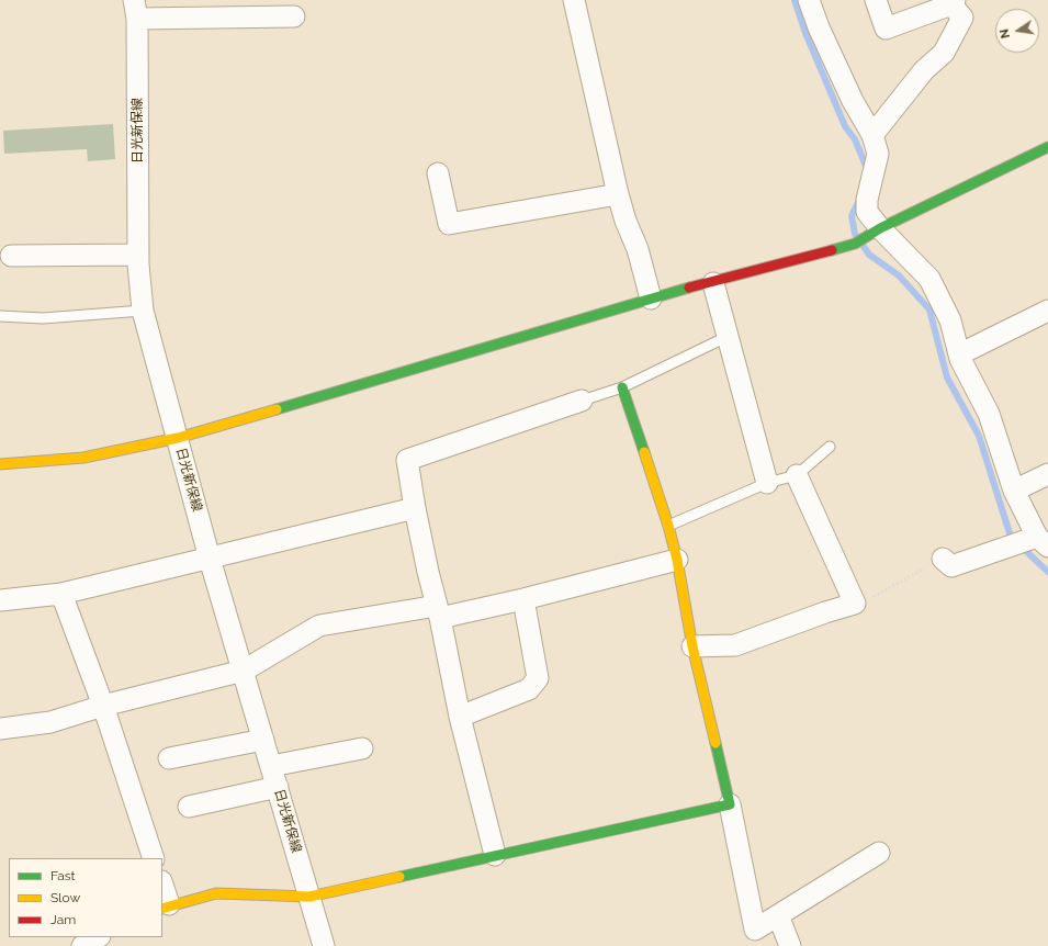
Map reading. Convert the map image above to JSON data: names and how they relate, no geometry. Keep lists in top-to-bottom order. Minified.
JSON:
{"streets":{"street":["日光新保線"]},"legend":["Fast","Slow","Jam"],"north":"left"}
